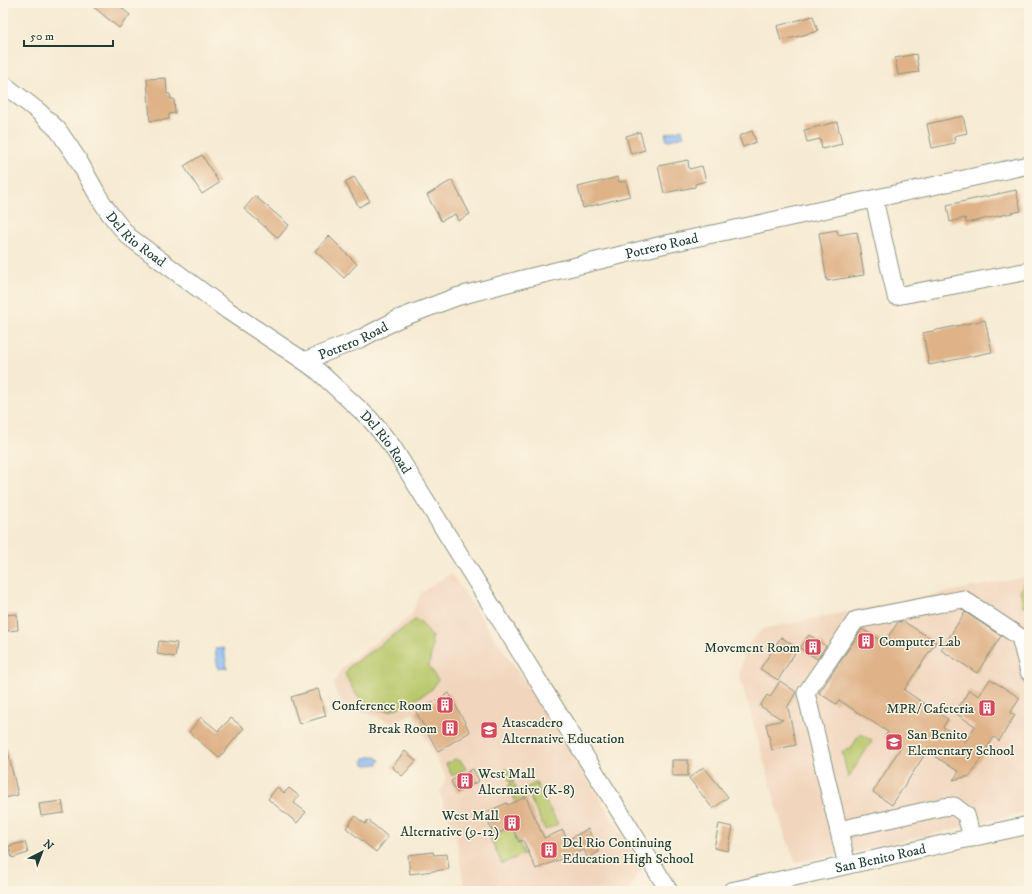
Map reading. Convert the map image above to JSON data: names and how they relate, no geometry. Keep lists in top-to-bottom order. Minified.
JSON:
{"streets":{"street":["Del Rio Road","Potrero Road","San Benito Road"]},"crossings":[["Del Rio Road","Potrero Road"]],"places":{"building":["Computer Lab","Movement Room","Conference Room","MPR/ Cafeteria","Break Room","West Mall Alternative (K-8)","West Mall Alternative (9-12)","Del Rio Continuing Education High School"],"school or university":["Atascadero Alternative Education","San Benito Elementary School"]},"scale_bar":"50 m","north":"top right"}
